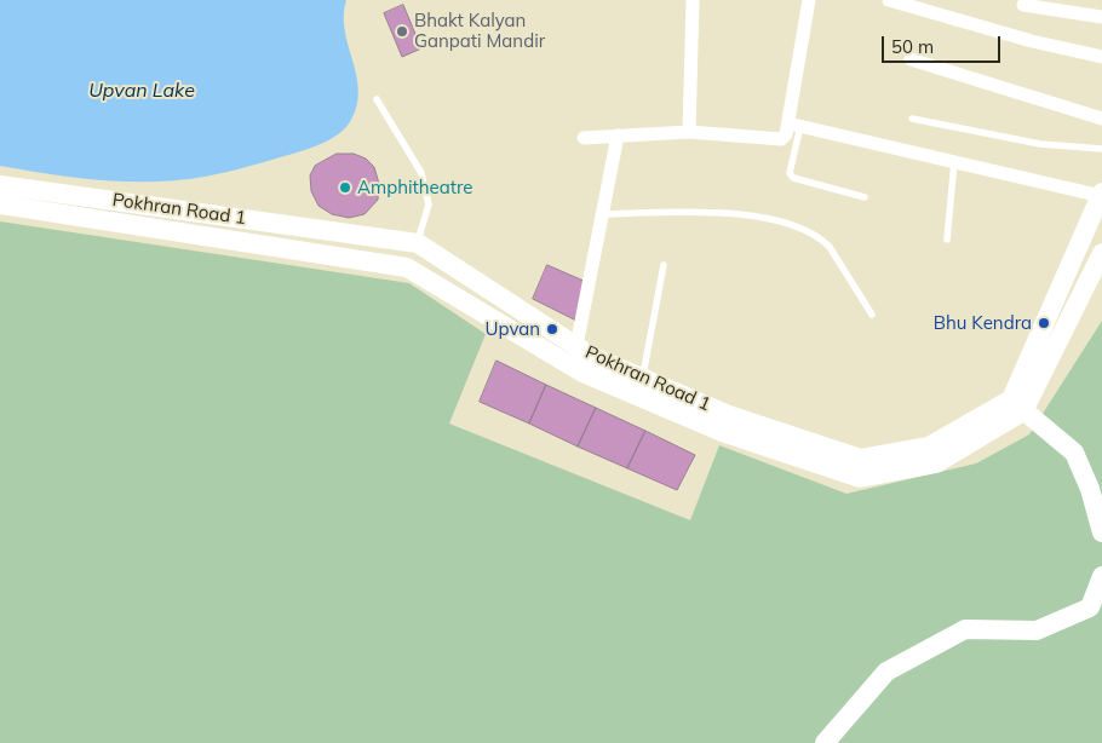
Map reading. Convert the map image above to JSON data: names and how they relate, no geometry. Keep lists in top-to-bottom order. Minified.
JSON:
{"streets":{"main road":["Pokhran Road 1"]},"water":["Upvan Lake"],"places":["Bhakt Kalyan Ganpati Mandir","Amphitheatre","Bhu Kendra","Upvan"],"scale_bar":"50 m"}
